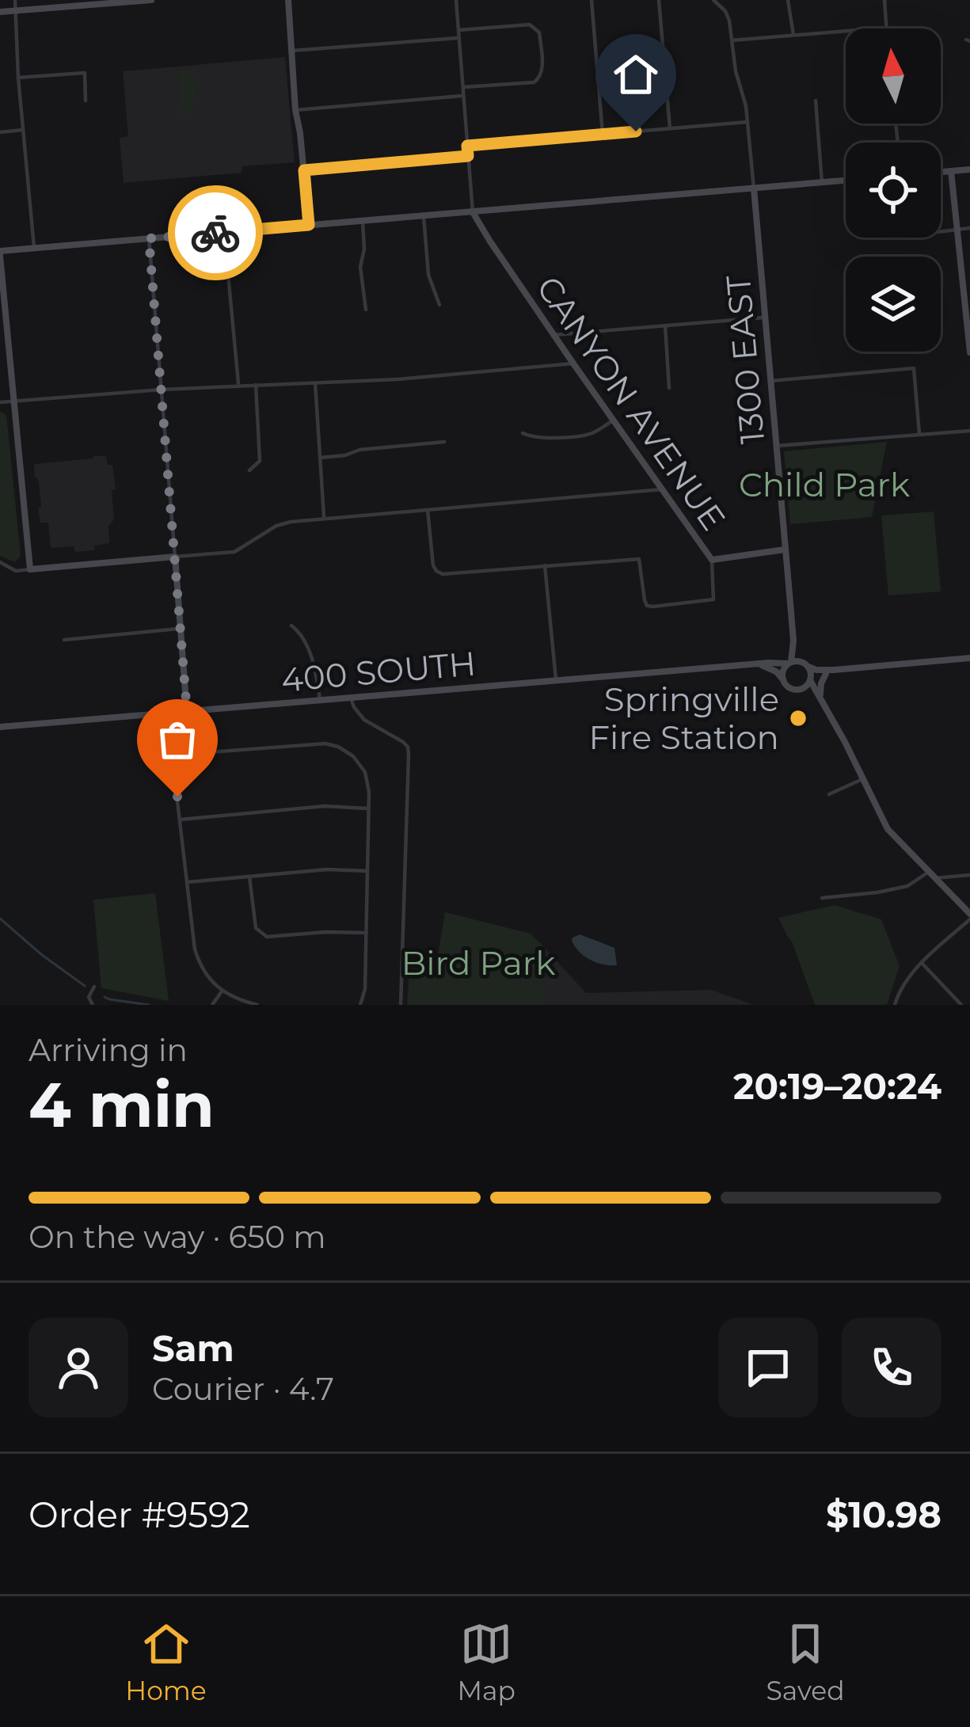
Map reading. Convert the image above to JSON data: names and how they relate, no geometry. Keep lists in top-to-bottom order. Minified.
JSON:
{"streets":{"street":["1300 EAST","CANYON AVENUE","400 SOUTH"]},"crossings":[["1300 EAST","CANYON AVENUE"],["1300 EAST","400 SOUTH"]],"parks":["Child Park","Bird Park"],"places":["Springville Fire Station"],"north":"top","page":{"heading":["4 min","Arriving in","20:19–20:24"],"panel":["Sam","Courier · 4.7","Order #9592","$10.98"],"bar":"On the way · 650 m","tabs":["Home","Map","Saved"]}}
